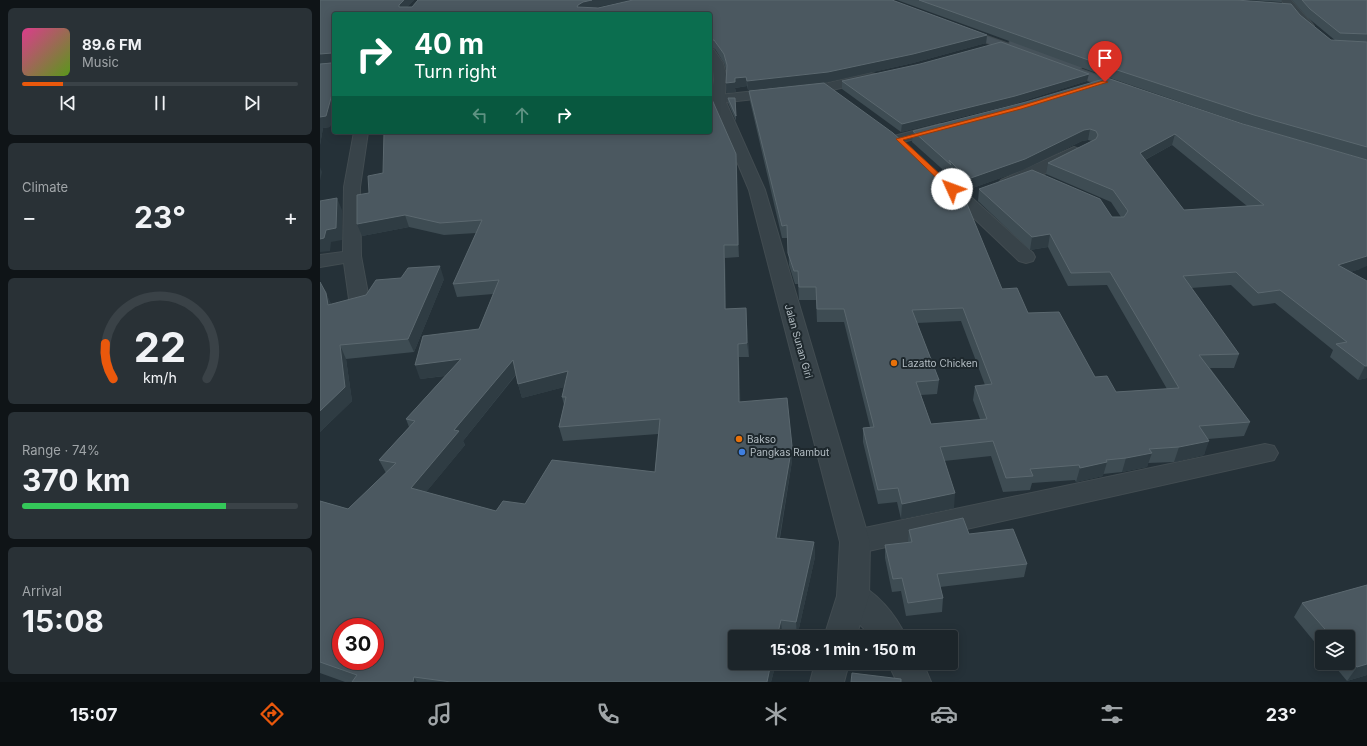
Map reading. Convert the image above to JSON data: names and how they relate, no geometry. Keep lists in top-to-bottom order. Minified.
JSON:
{"streets":{"street":["Jalan Sunan Giri"]},"places":["Lazatto Chicken","Bakso","Pangkas Rambut"],"page":{"turn":["40 m","Turn right"],"song":["89.6 FM","Music"],"tile":["Climate",["Range · 74%","370 km"],["Arrival","15:08"]],"heat":["−","23°","+"],"limit":"30","trip":"15:08 · 1 min · 150 m","tabs":["15:07","23°"],"gauge":["22","km/h"]}}
